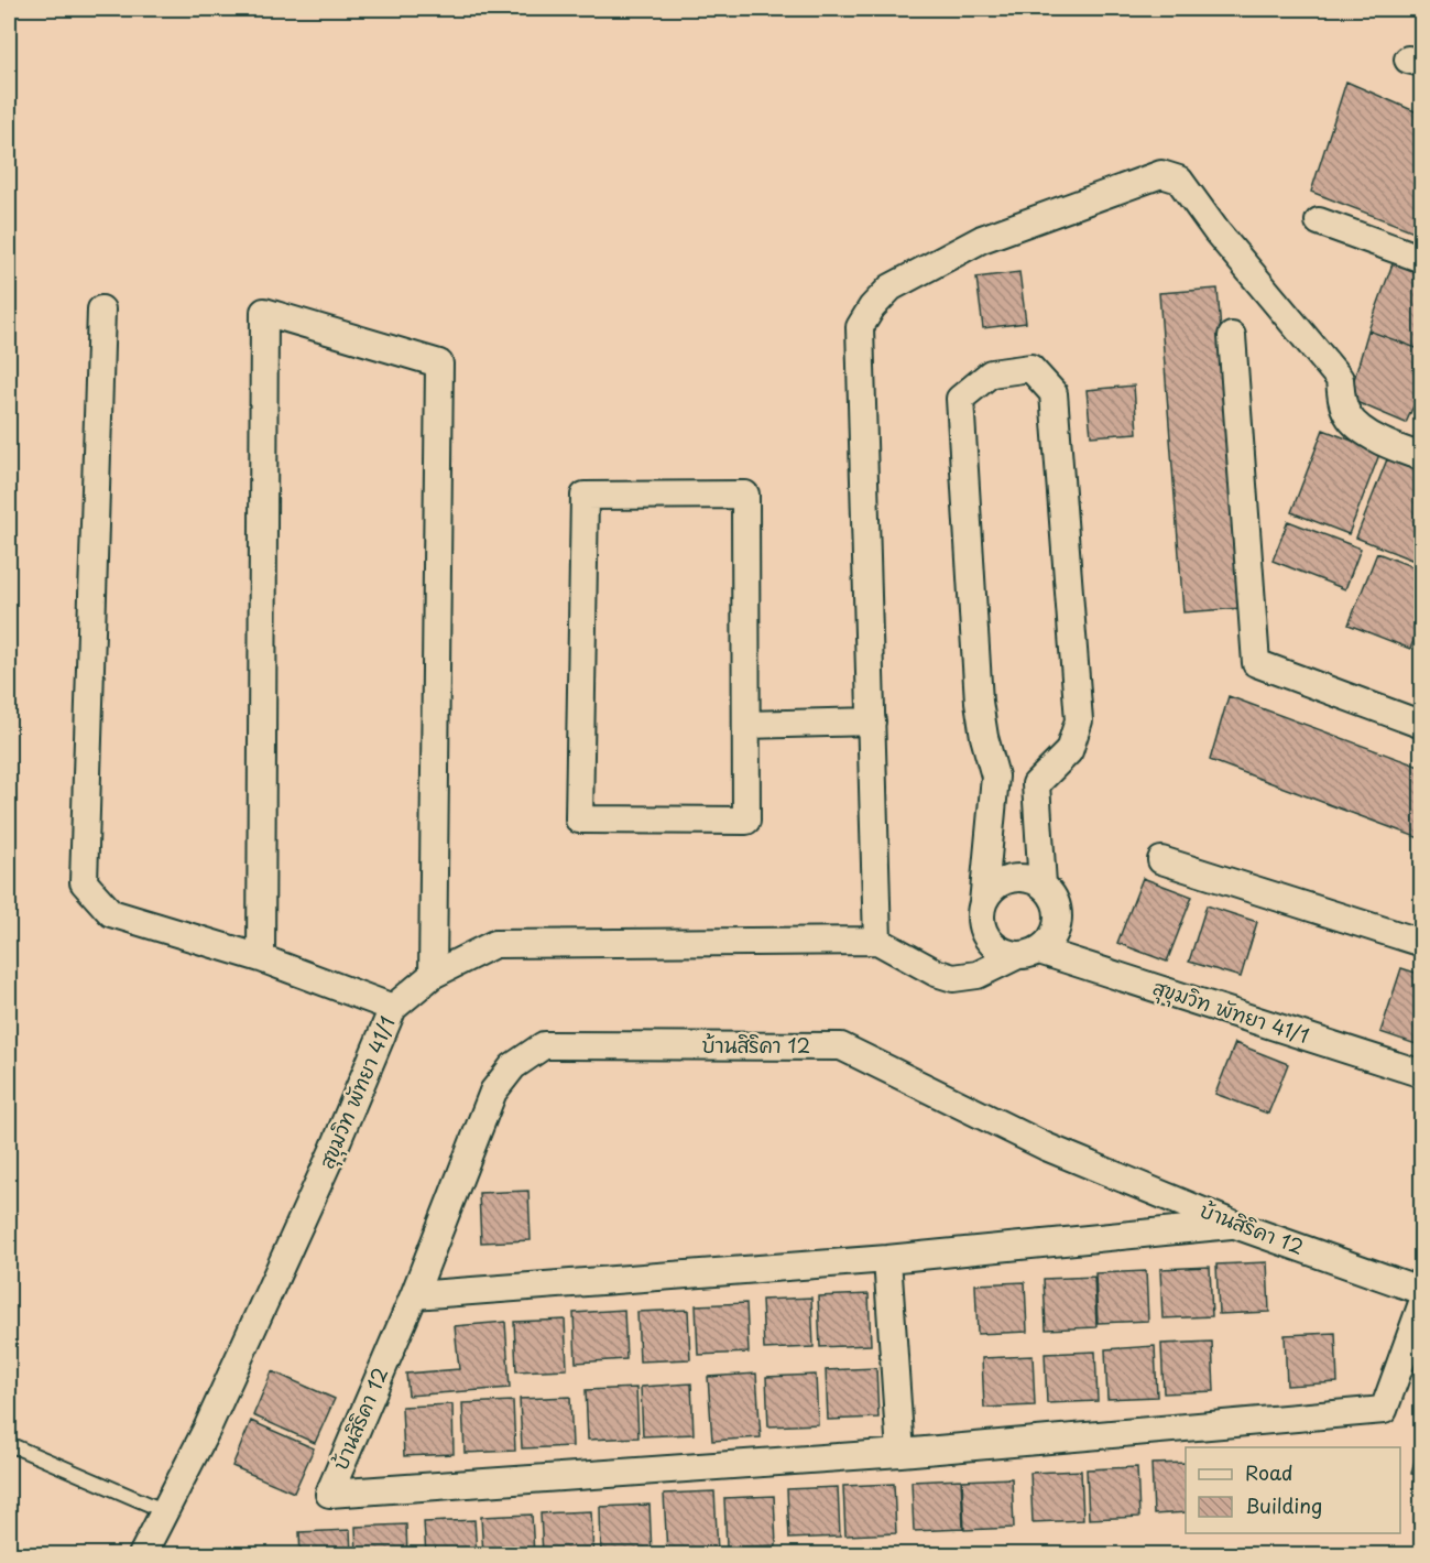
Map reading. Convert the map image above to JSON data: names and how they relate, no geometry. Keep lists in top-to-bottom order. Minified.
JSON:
{"streets":{"street":["สุขุมวิท พัทยา 41/1","บ้านสิริคา 12"]},"legend":["Road","Building"]}
